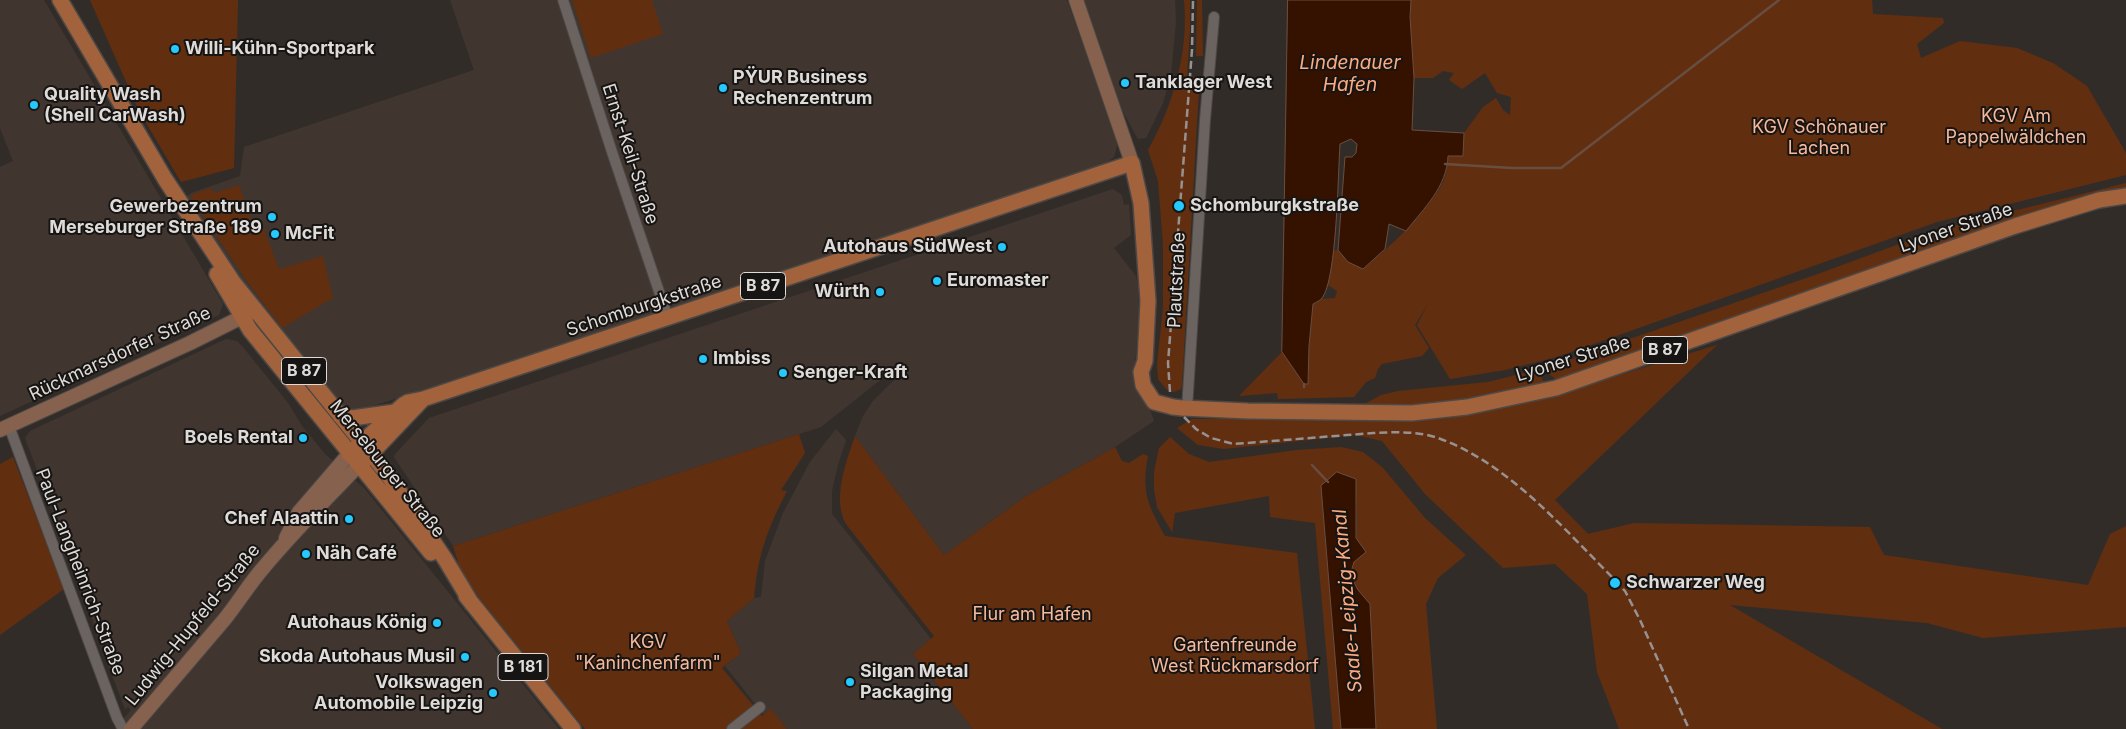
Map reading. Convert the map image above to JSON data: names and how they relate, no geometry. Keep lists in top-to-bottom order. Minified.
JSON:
{"streets":{"main road":["Lyoner Straße","Plautstraße","B 87","Schomburgkstraße","Rückmarsdorfer Straße","Merseburger Straße","Ludwig-Hupfeld-Straße","B 181"],"street":["Ernst-Keil-Straße","Paul-Langheinrich-Straße"]},"crossings":[["Ernst-Keil-Straße","Schomburgkstraße"],["Lyoner Straße","Plautstraße"],["Plautstraße","Schomburgkstraße"],["B 87","Schomburgkstraße"],["B 87","Merseburger Straße"],["Schomburgkstraße","Merseburger Straße"],["Schomburgkstraße","Ludwig-Hupfeld-Straße"],["Rückmarsdorfer Straße","Merseburger Straße"],["Rückmarsdorfer Straße","Paul-Langheinrich-Straße"],["Merseburger Straße","Ludwig-Hupfeld-Straße"]],"water":["Lindenauer Hafen","Saale-Leipzig-Kanal"],"parks":["KGV Am Pappelwäldchen","KGV Schönauer Lachen","Flur am Hafen","KGV \"Kaninchenfarm\"","Gartenfreunde West Rückmarsdorf"],"places":["Willi-Kühn-Sportpark","Tanklager West","PŸUR Business Rechenzentrum","Quality Wash (Shell CarWash)","Schomburgkstraße","Gewerbezentrum Merseburger Straße 189","McFit","Autohaus SüdWest","Euromaster","Würth","Imbiss","Senger-Kraft","Boels Rental","Chef Alaattin","Näh Café","Schwarzer Weg","Autohaus König","Skoda Autohaus Musil","Silgan Metal Packaging","Volkswagen Automobile Leipzig"]}
